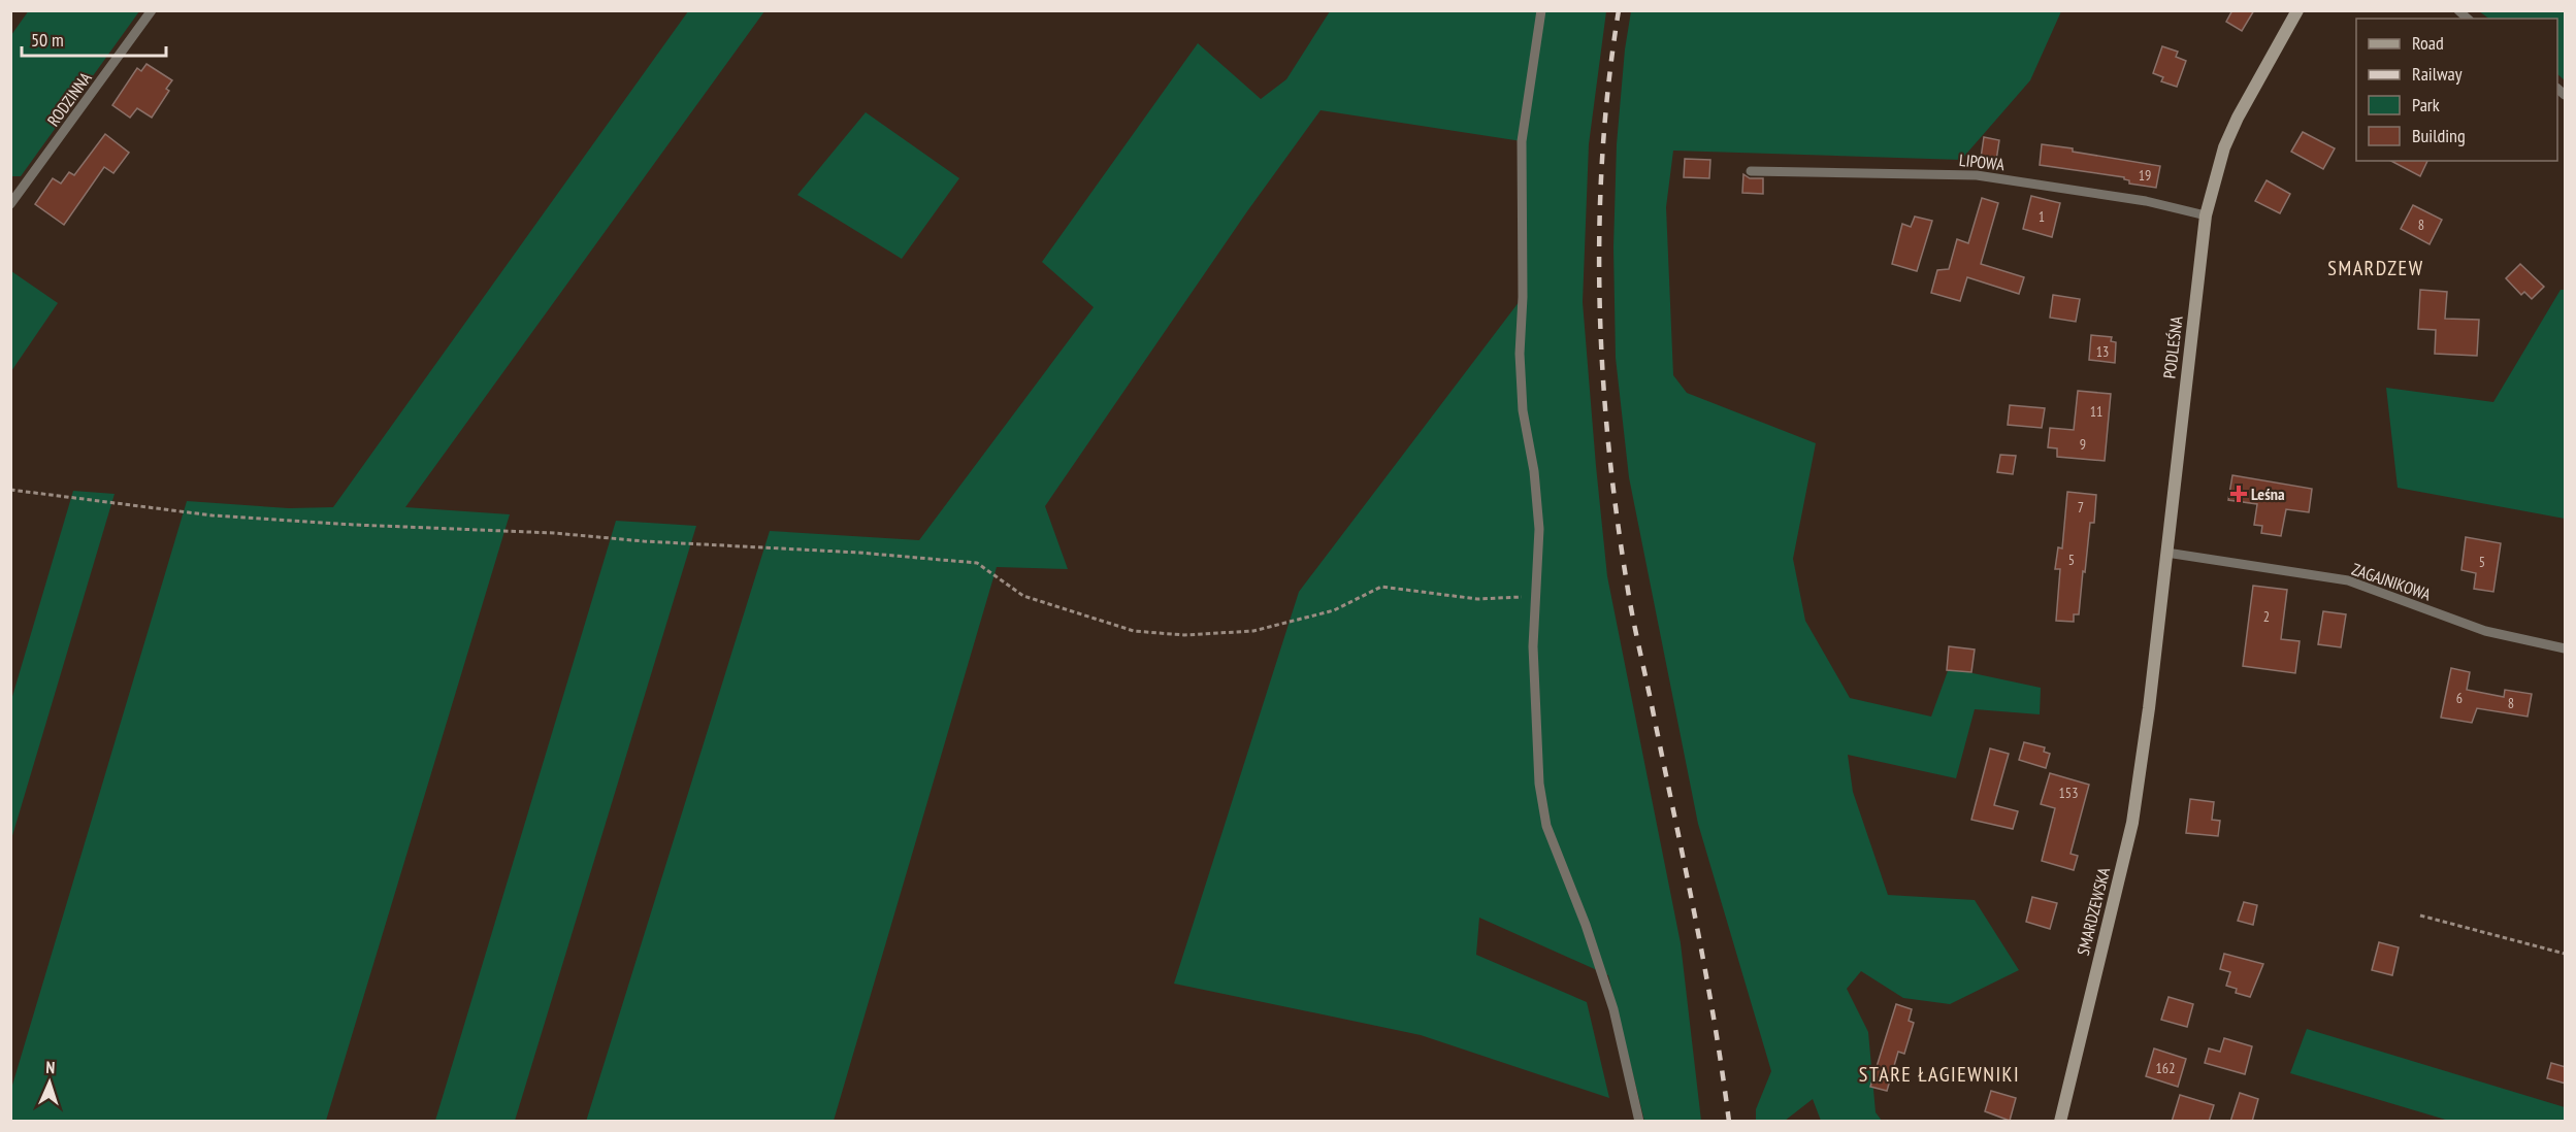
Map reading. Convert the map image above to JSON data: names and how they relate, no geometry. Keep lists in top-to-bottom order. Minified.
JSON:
{"streets":{"street":["PODLEŚNA","SMARDZEWSKA"],"lane":["RODZINNA","LIPOWA","ZAGAJNIKOWA"]},"crossings":[["LIPOWA","PODLEŚNA"],["PODLEŚNA","ZAGAJNIKOWA"],["PODLEŚNA","SMARDZEWSKA"]],"districts":["SMARDZEW","STARE ŁAGIEWNIKI"],"places":{"health":["Leśna"]},"house_numbers":["19","1","8","13","11","9","7","5","5","2","6","8","153","162"],"legend":["Road","Railway","Park","Building"],"scale_bar":"50 m","north":"top"}
